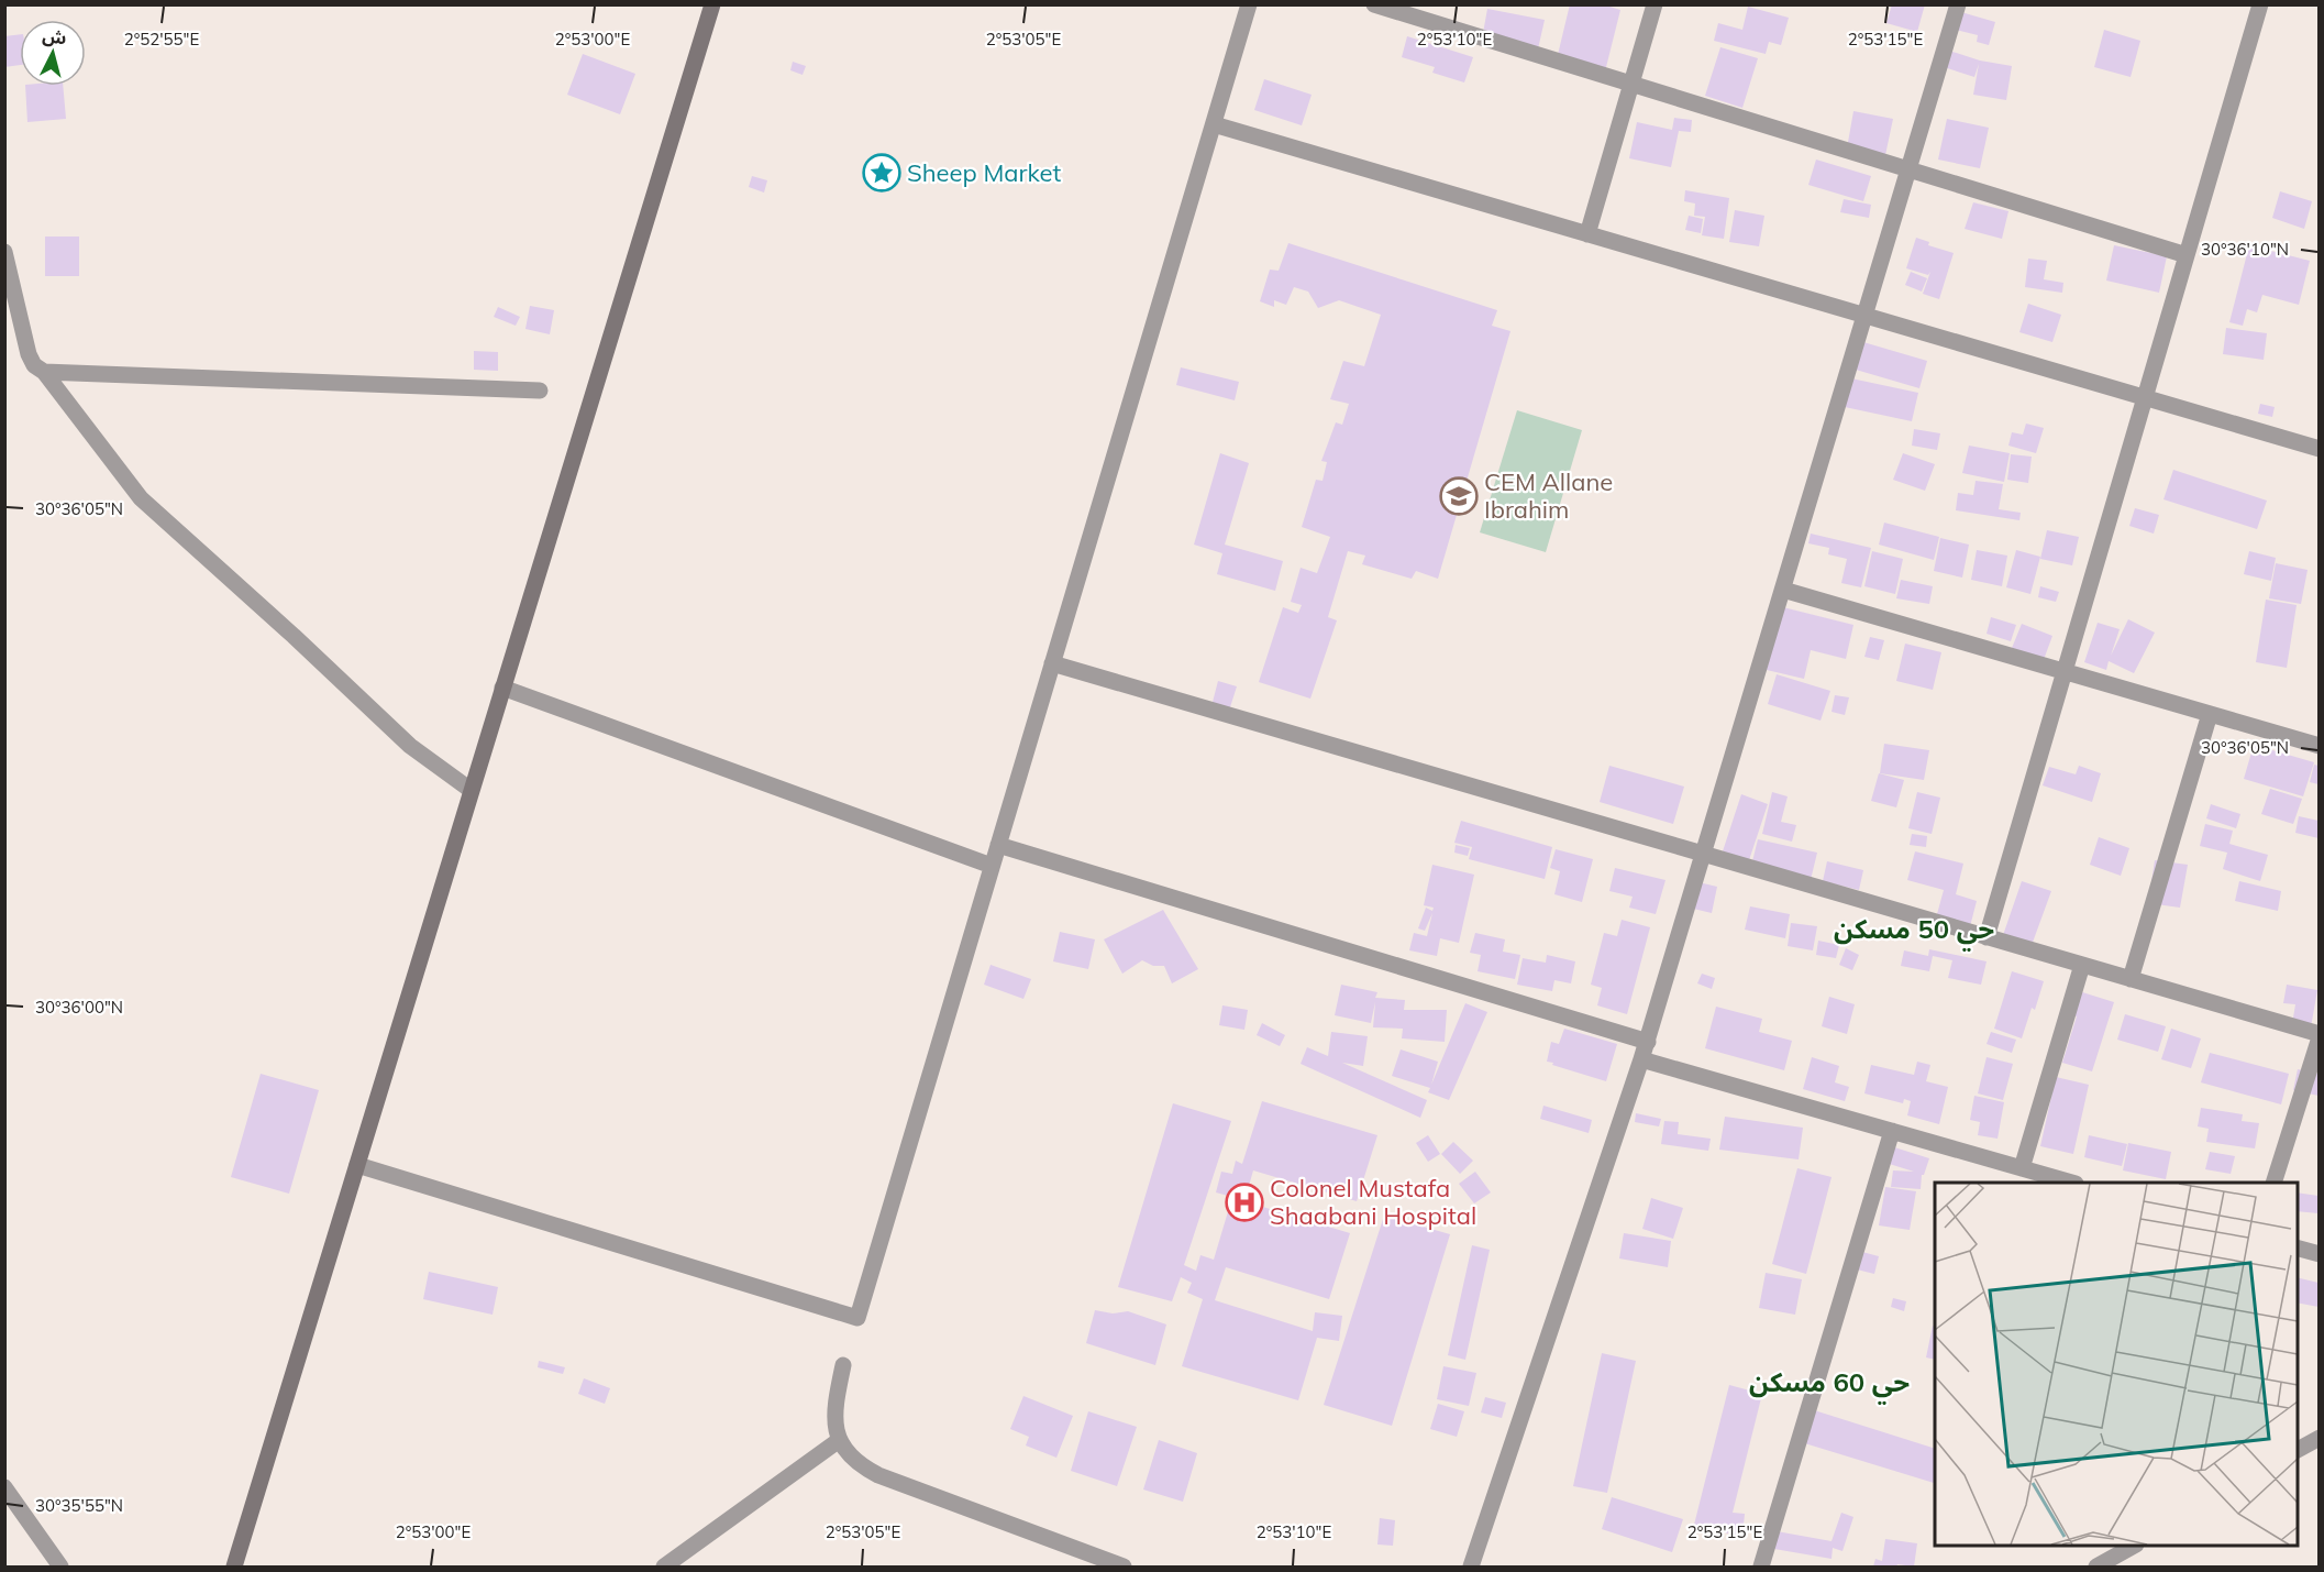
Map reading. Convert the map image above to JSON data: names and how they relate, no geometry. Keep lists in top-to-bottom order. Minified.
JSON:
{"districts":["حي 50 مسكن","حي 60 مسكن"],"places":{"place":["Sheep Market"],"school or university":["CEM Allane Ibrahim"],"hospital":["Colonel Mustafa Shaabani Hospital"]},"north":"top","coordinates":["2°52'55\"E","2°53'00\"E","2°53'05\"E","2°53'10\"E","2°53'15\"E","30°36'10\"N","30°36'05\"N","30°36'00\"N","30°35'55\"N"]}
